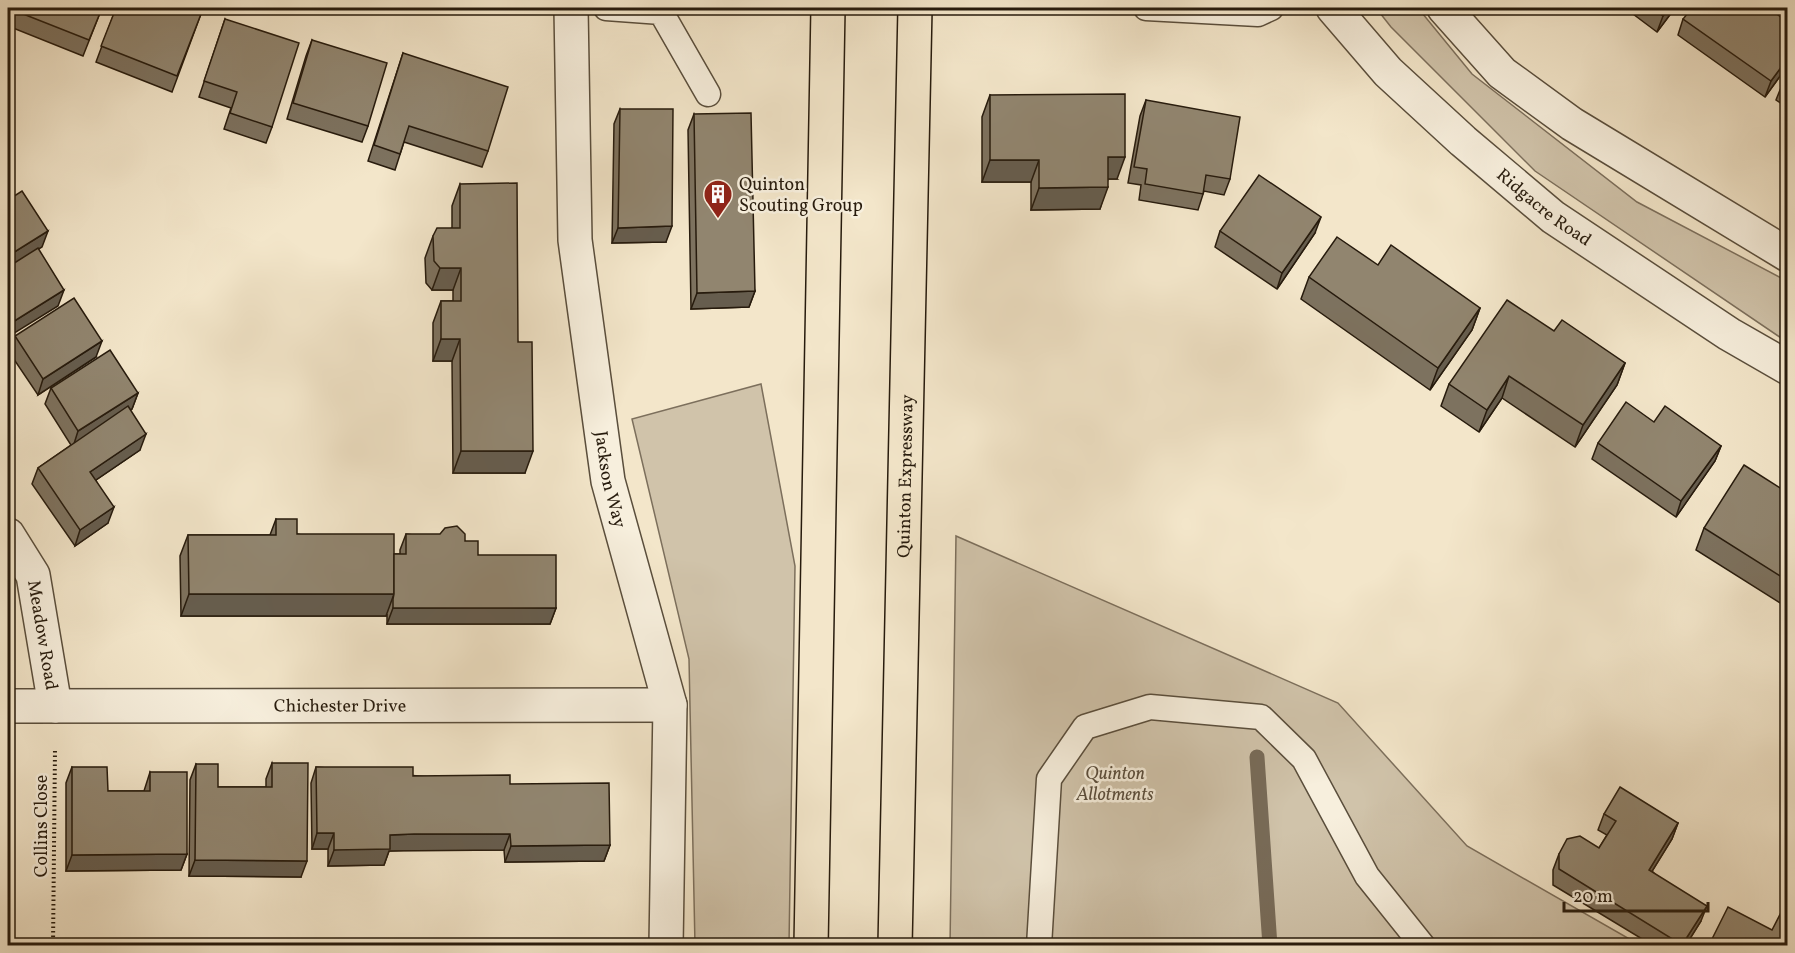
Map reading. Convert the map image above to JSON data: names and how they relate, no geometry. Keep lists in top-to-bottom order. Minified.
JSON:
{"streets":{"highway":["Quinton Expressway"],"street":["Ridgacre Road","Jackson Way","Meadow Road","Chichester Drive"],"path":["Collins Close"]},"crossings":[["Jackson Way","Chichester Drive"],["Meadow Road","Chichester Drive"],["Meadow Road","Collins Close"],["Chichester Drive","Collins Close"]],"parks":["Quinton Allotments"],"places":{"building":["Quinton Scouting Group"]},"scale_bar":"20 m"}
